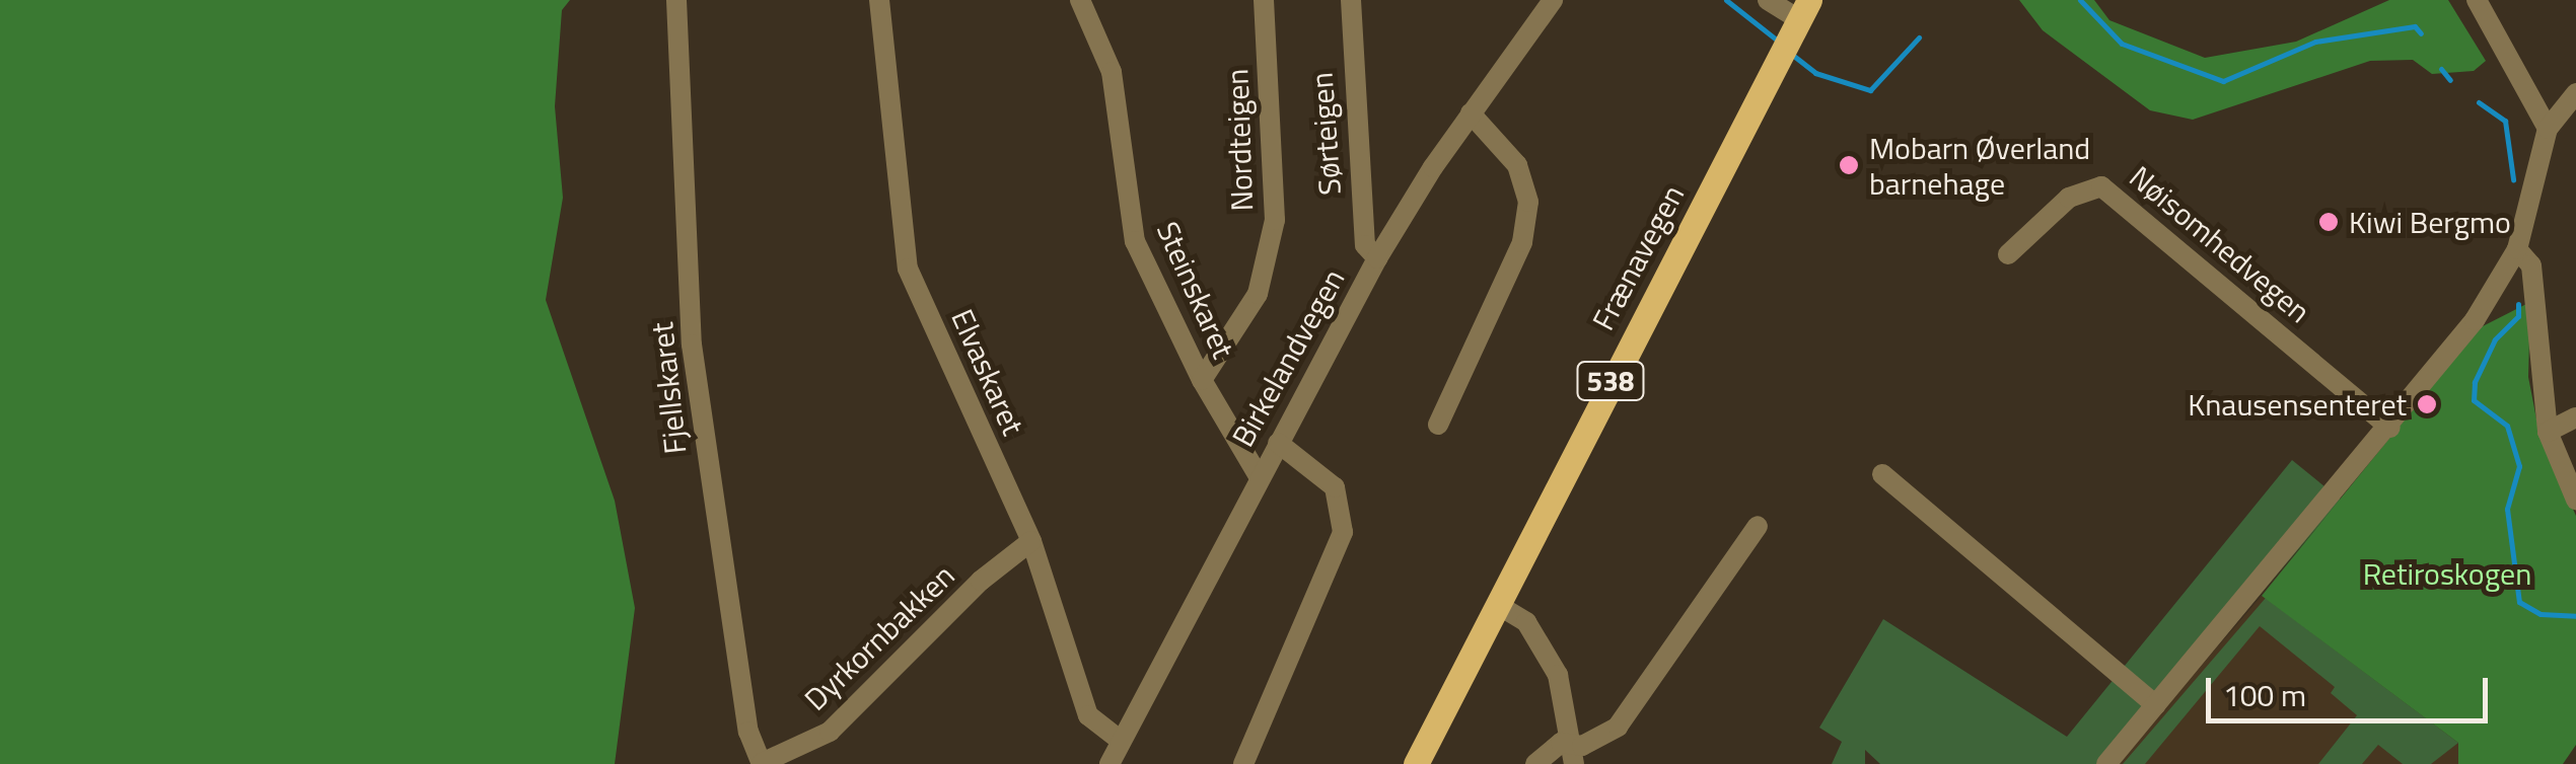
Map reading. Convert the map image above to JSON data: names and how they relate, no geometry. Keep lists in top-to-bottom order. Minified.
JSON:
{"streets":{"main road":["Frænavegen","538"],"street":["Sørteigen","Nordteigen","Nøisomhedvegen","Steinskaret","Birkelandvegen","Elvaskaret","Fjellskaret","Dyrkornbakken"]},"crossings":[["Sørteigen","Birkelandvegen"],["Nordteigen","Steinskaret"],["Steinskaret","Birkelandvegen"],["Birkelandvegen","Elvaskaret"],["Elvaskaret","Dyrkornbakken"],["Fjellskaret","Dyrkornbakken"]],"parks":["Retiroskogen"],"places":["Mobarn Øverland barnehage","Kiwi Bergmo","Knausensenteret"],"scale_bar":"100 m"}
